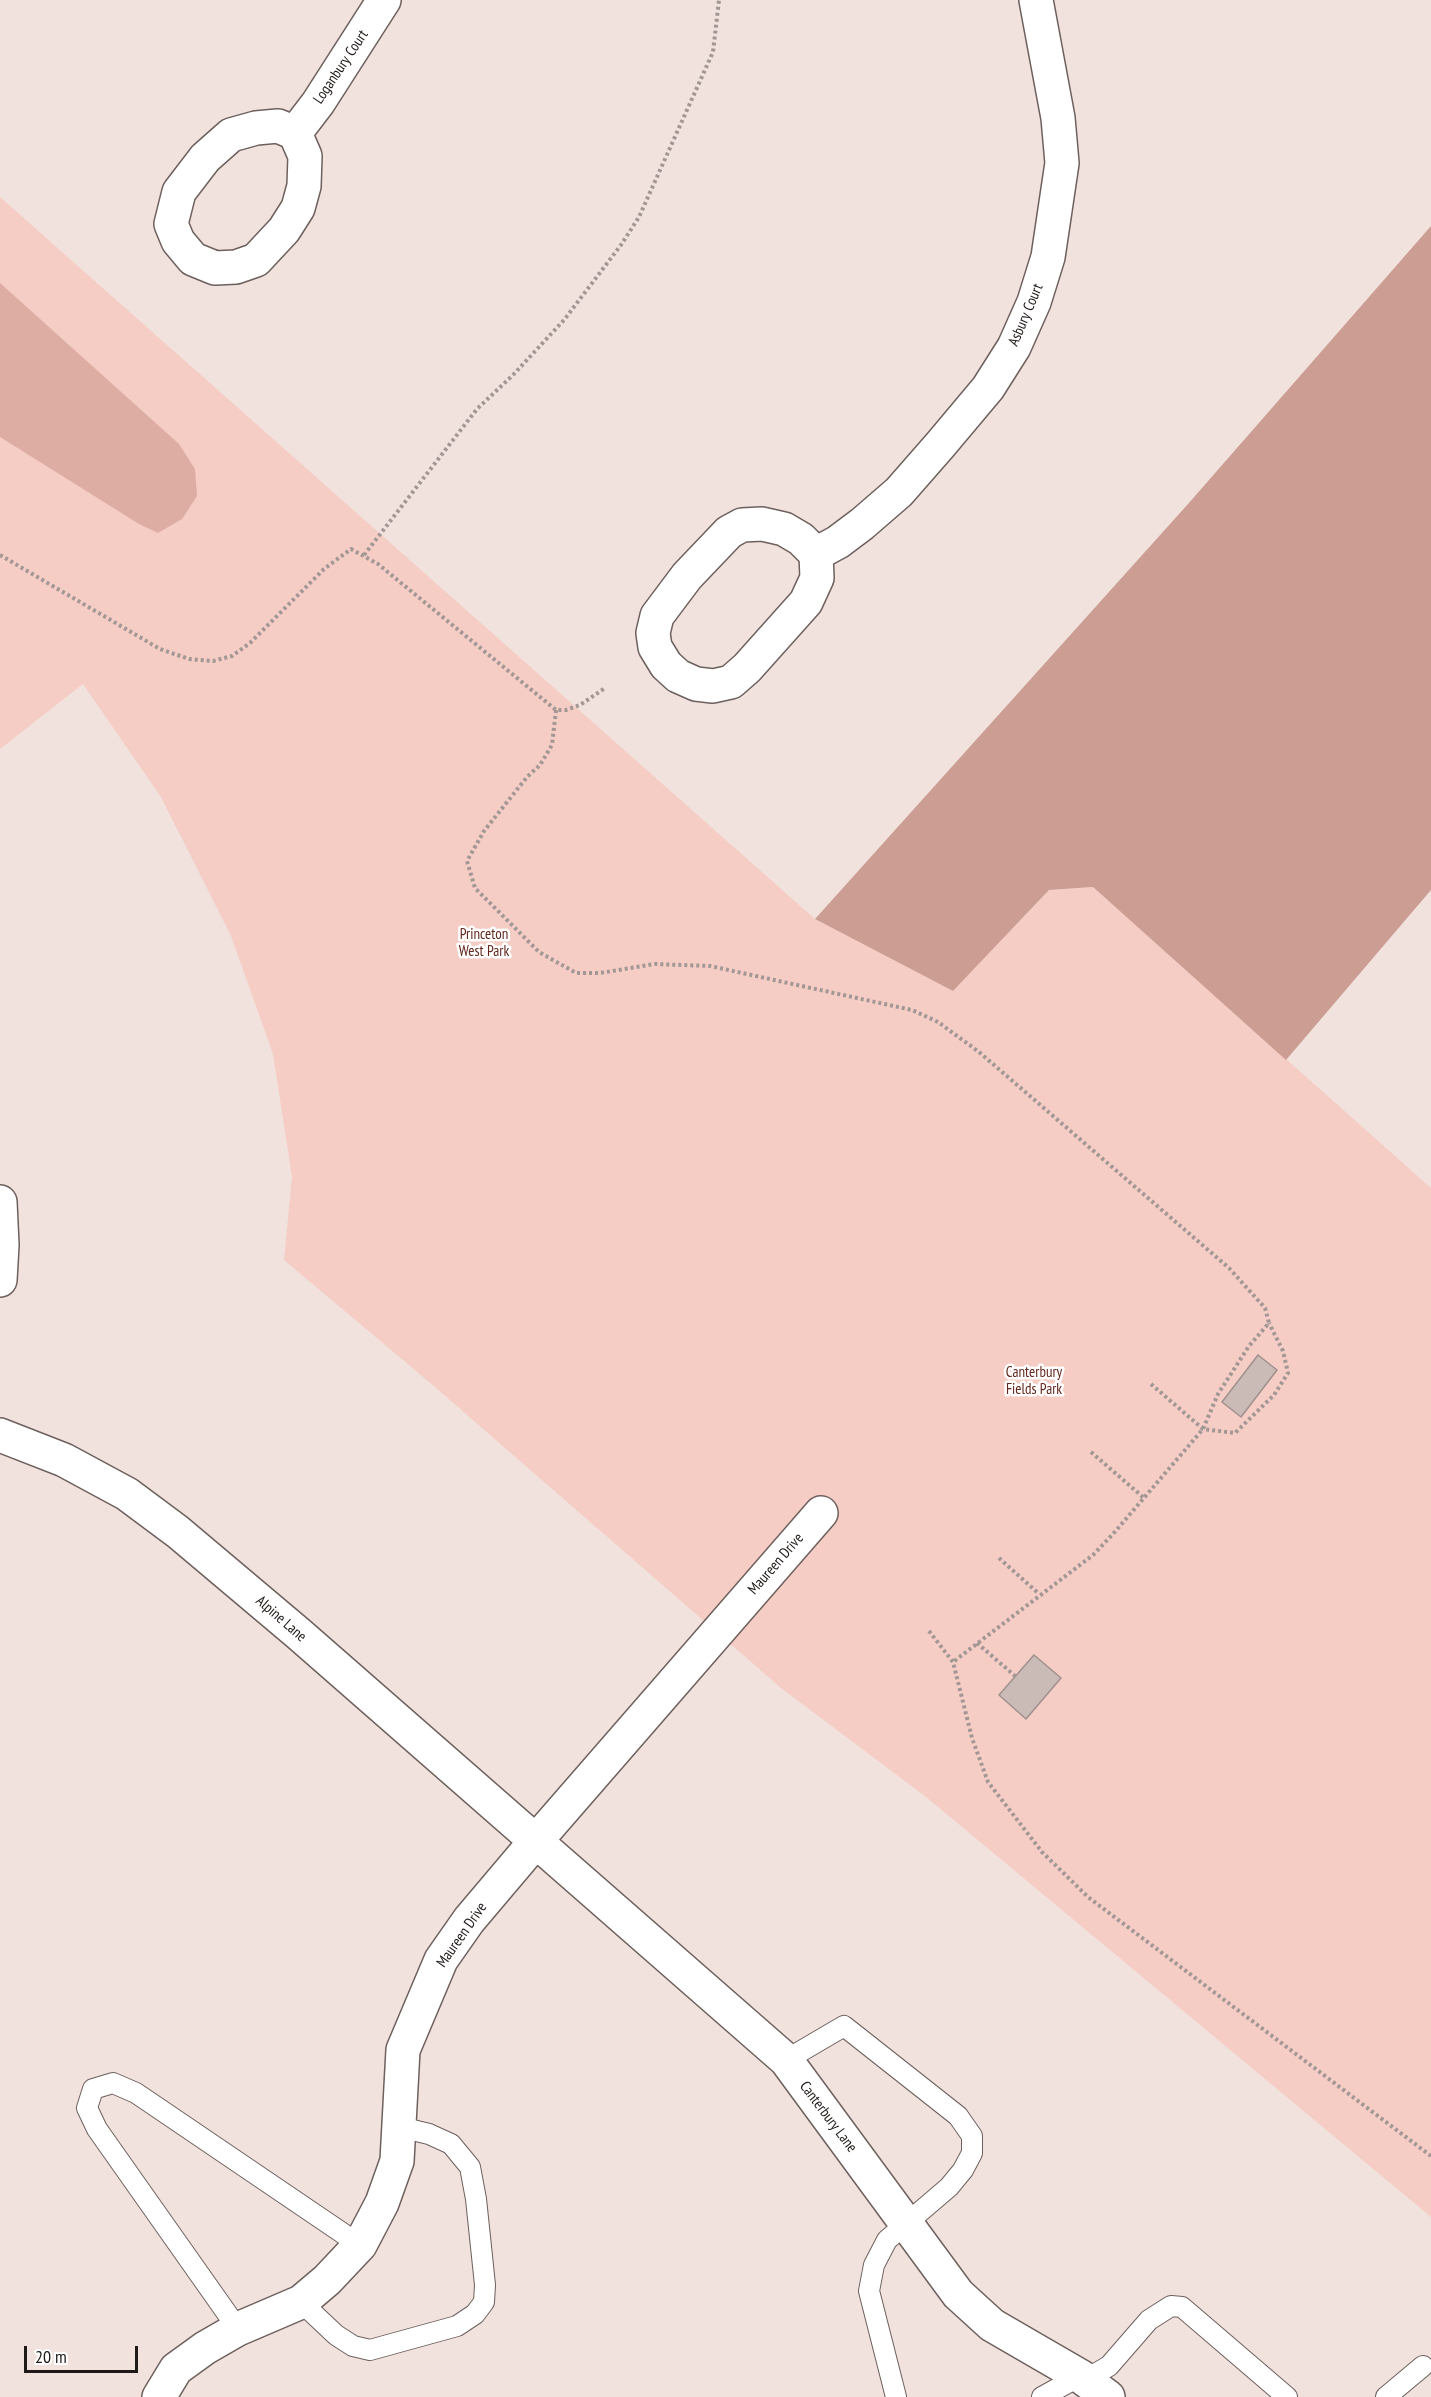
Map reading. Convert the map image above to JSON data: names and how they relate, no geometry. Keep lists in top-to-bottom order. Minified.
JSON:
{"streets":{"street":["Loganbury Court","Asbury Court","Maureen Drive","Alpine Lane","Canterbury Lane"]},"crossings":[["Maureen Drive","Alpine Lane"],["Maureen Drive","Canterbury Lane"],["Alpine Lane","Canterbury Lane"]],"parks":["Princeton West Park","Canterbury Fields Park"],"scale_bar":"20 m"}
